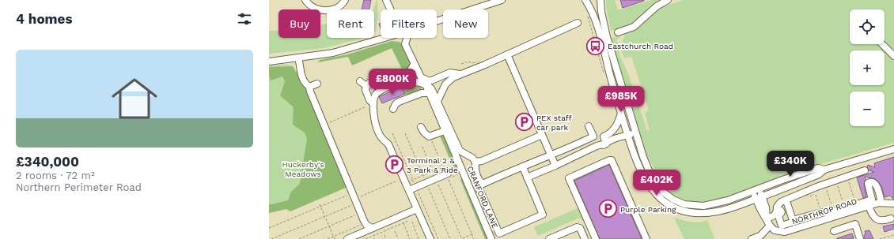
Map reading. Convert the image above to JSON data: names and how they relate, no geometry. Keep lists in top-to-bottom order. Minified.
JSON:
{"streets":{"street":["CRANFORD LANE","NORTHROP ROAD"]},"parks":["Huckerby's Meadows"],"places":{"bus stop":["Eastchurch Road"],"parking":["PEX staff car park","Terminal 2 & 3 Park & Ride","Purple Parking"]},"page":{"heading":"4 homes","map_buttons":["+","−"],"chip":["Buy","Rent","Filters","New"],"list":[{"name":"£340,000","note":"2 rooms · 72 m² · Northern Perimeter Road"}],"price":["£800K","£985K","£340K","£402K"]}}
